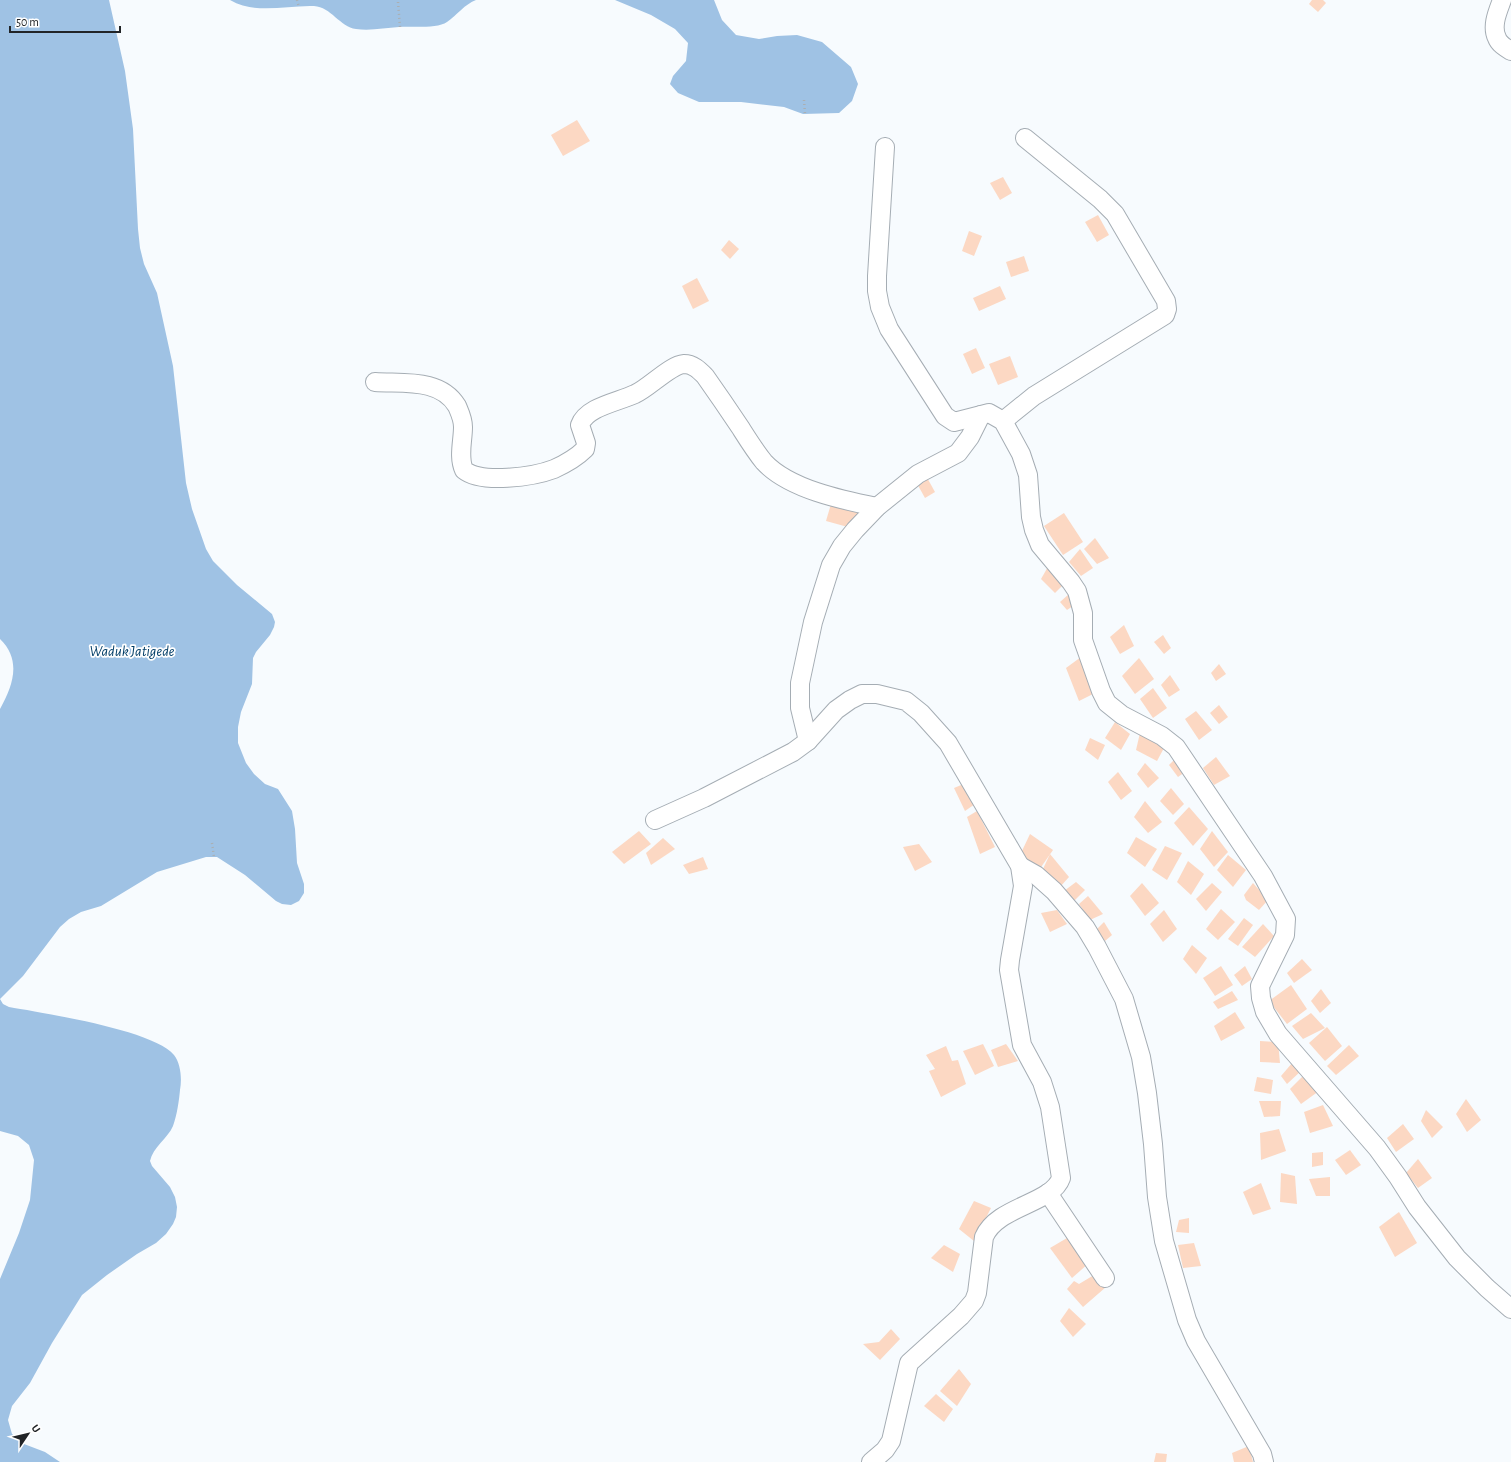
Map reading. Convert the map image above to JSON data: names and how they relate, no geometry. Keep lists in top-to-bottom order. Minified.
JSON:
{"water":["Waduk Jatigede"],"scale_bar":"50 m","north":"top right"}
